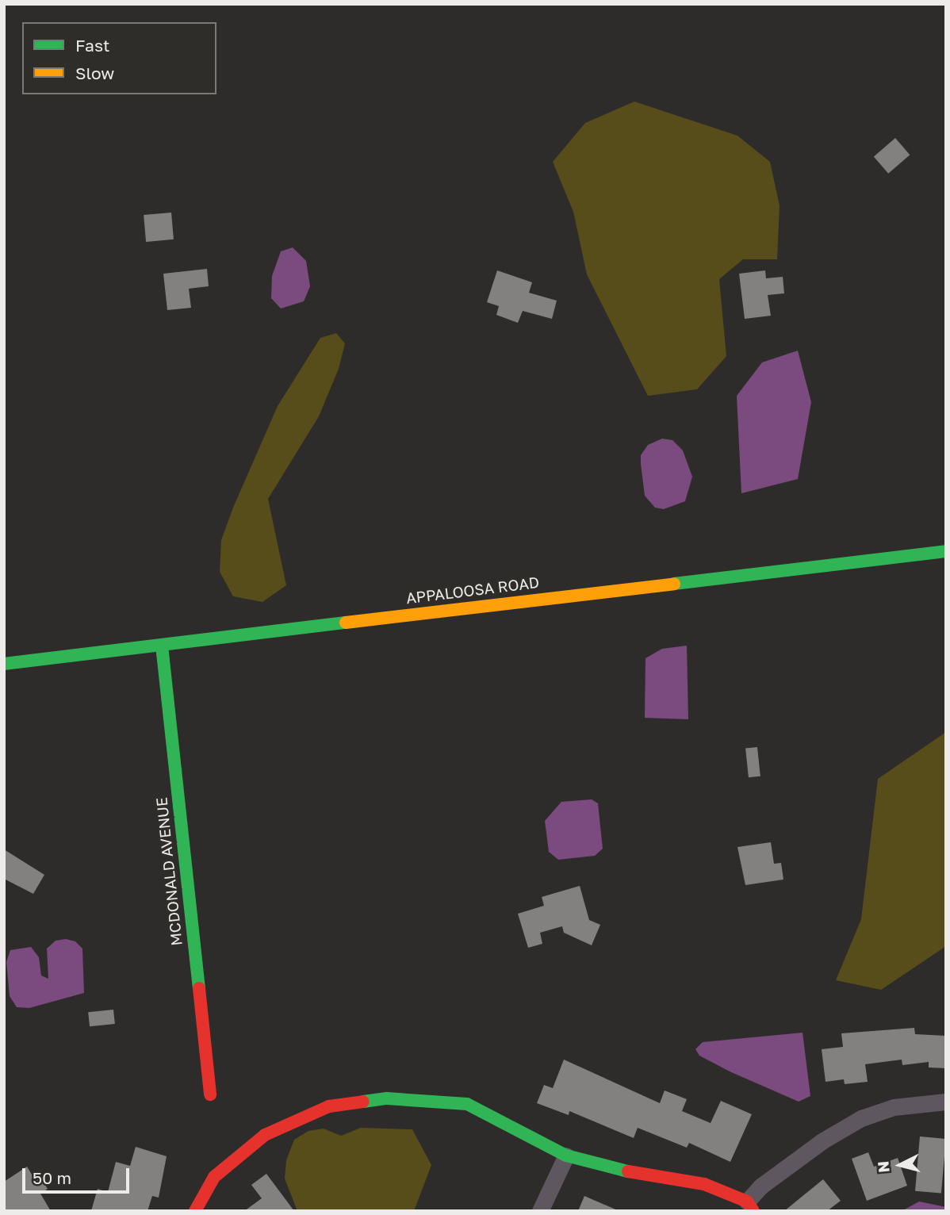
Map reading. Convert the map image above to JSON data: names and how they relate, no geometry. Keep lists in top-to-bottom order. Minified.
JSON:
{"streets":{"street":["APPALOOSA ROAD","MCDONALD AVENUE"]},"crossings":[["APPALOOSA ROAD","MCDONALD AVENUE"]],"legend":["Fast","Slow"],"scale_bar":"50 m","north":"left"}
